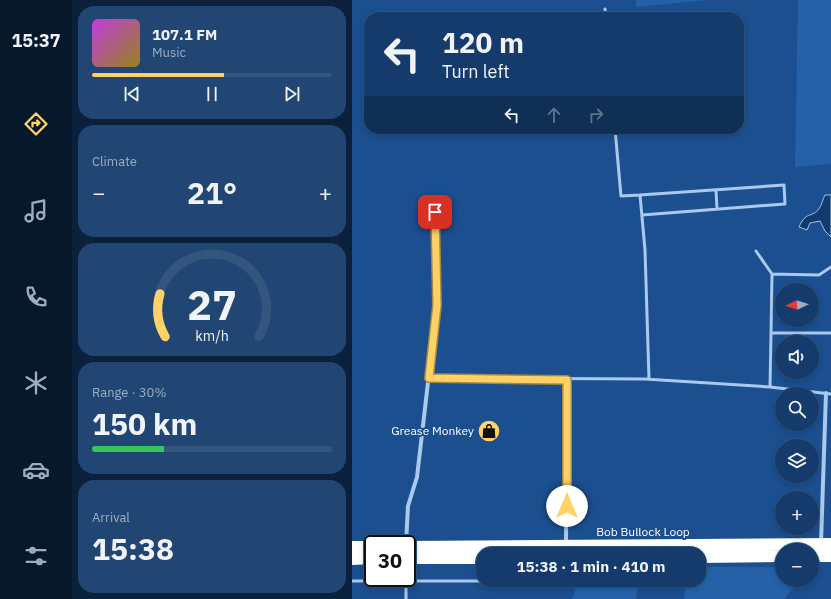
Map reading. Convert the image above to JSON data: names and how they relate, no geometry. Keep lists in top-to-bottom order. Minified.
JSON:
{"streets":{"highway":["Bob Bullock Loop"]},"places":{"shop":["Grease Monkey"]},"north":"left","page":{"tabs":"15:37","turn":["120 m","Turn left"],"song":["107.1 FM","Music"],"tile":["Climate",["Range · 30%","150 km"],["Arrival","15:38"]],"heat":["−","21°","+"],"map_buttons":["+","−"],"limit":"30","trip":"15:38 · 1 min · 410 m","gauge":["27","km/h"]}}
